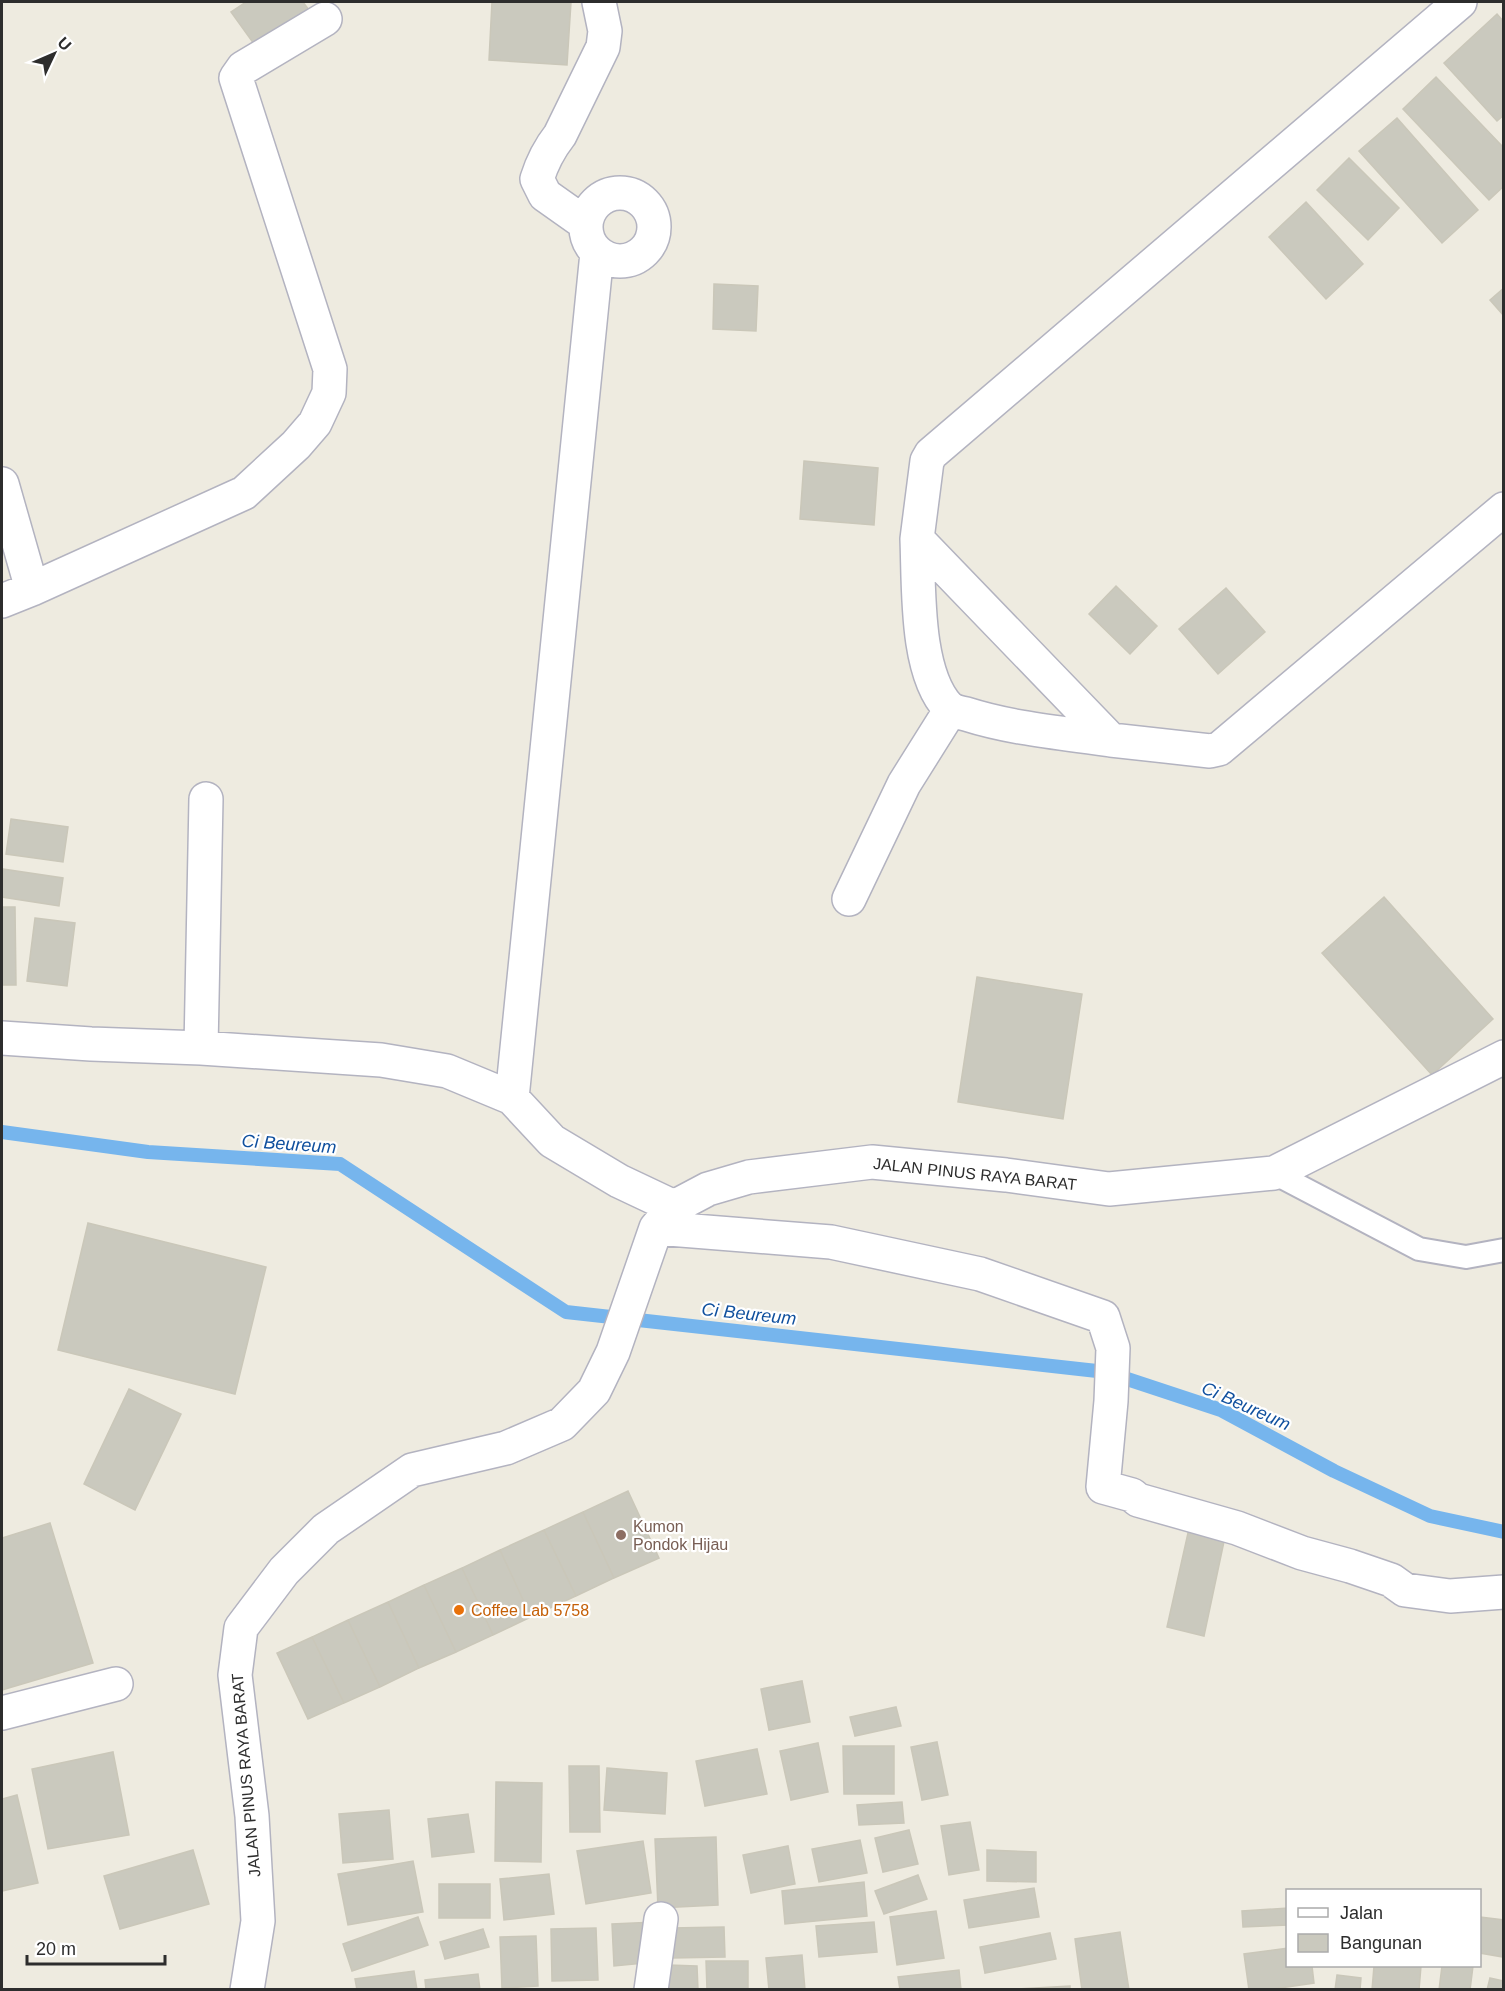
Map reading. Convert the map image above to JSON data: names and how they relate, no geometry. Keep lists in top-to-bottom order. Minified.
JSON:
{"streets":{"street":["JALAN PINUS RAYA BARAT"]},"water":["Ci Beureum"],"places":["Kumon Pondok Hijau","Coffee Lab 5758"],"legend":["Jalan","Bangunan"],"scale_bar":"20 m","north":"top right"}
